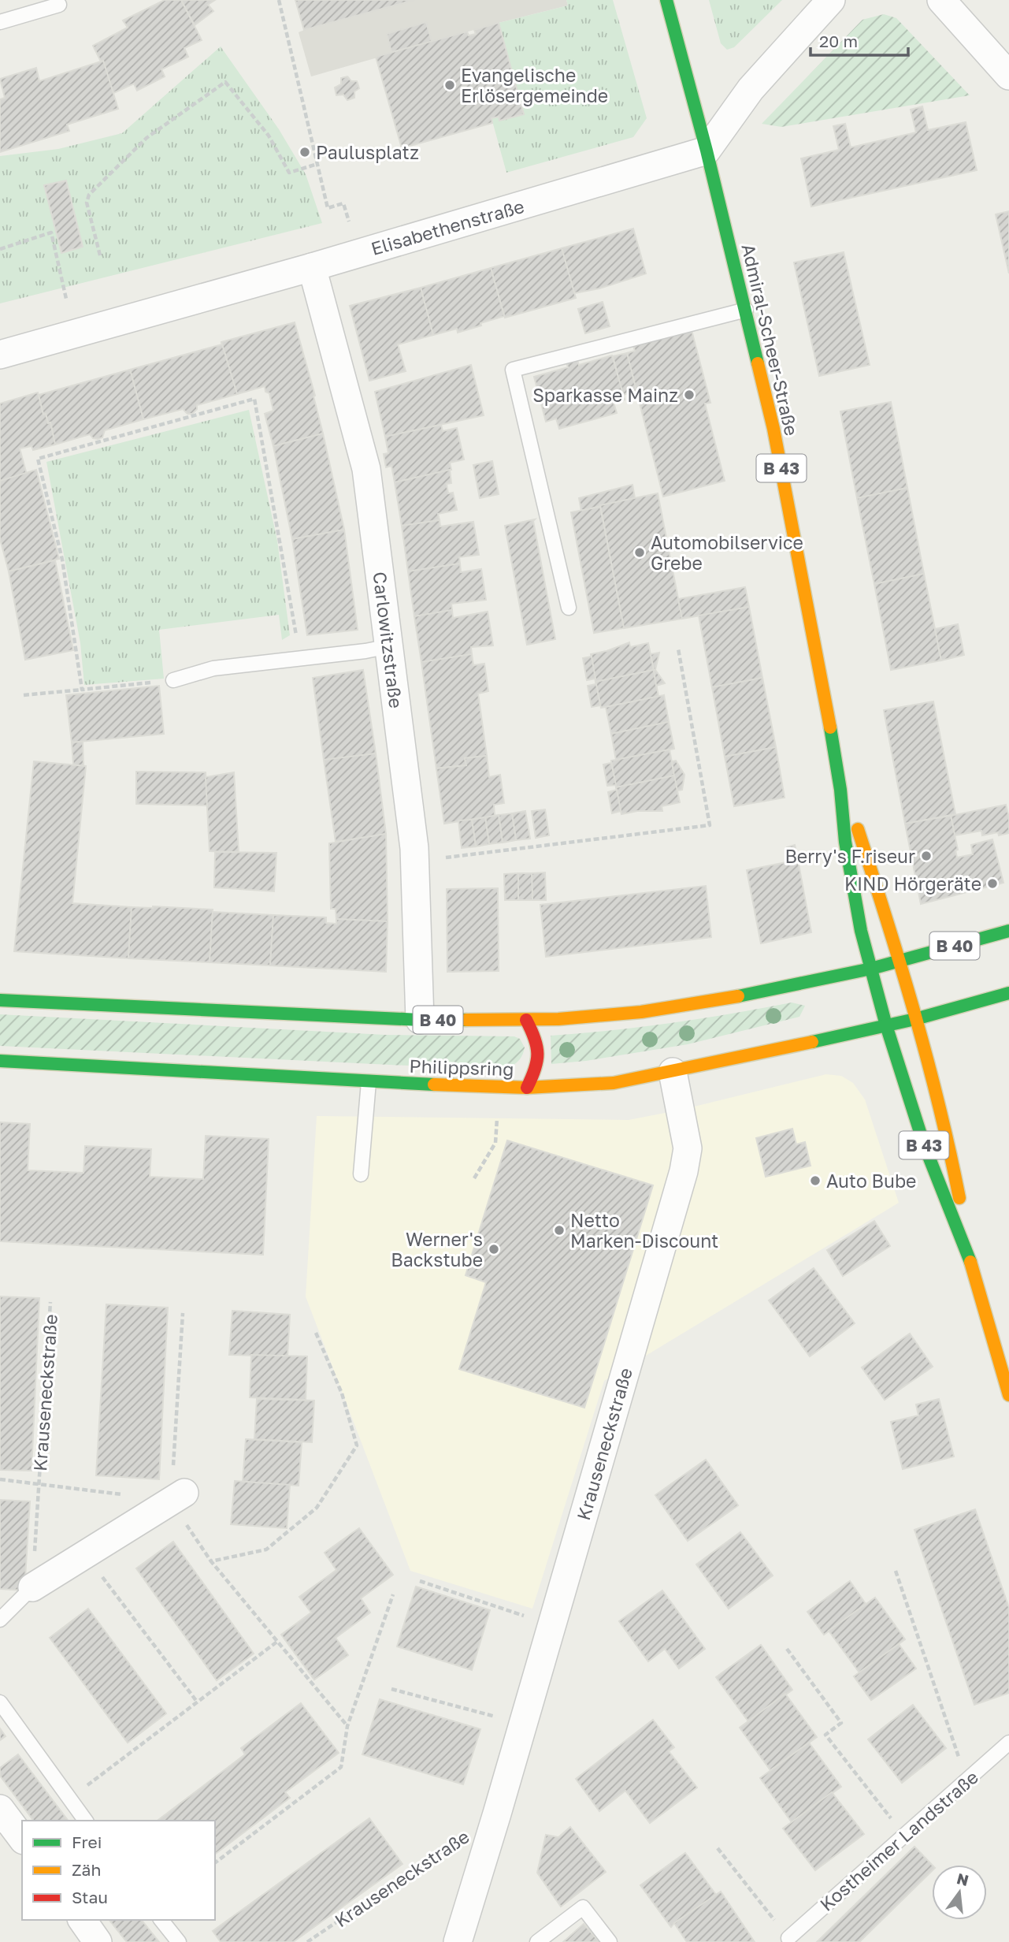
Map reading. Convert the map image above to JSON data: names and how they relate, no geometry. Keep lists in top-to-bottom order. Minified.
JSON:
{"streets":{"main road":["Admiral-Scheer-Straße","B 43","B 40","Philippsring"],"street":["Elisabethenstraße","Carlowitzstraße","Krauseneckstraße"],"lane":["Kostheimer Landstraße"]},"crossings":[["Elisabethenstraße","Admiral-Scheer-Straße"],["Elisabethenstraße","Carlowitzstraße"],["Admiral-Scheer-Straße","B 43"],["Admiral-Scheer-Straße","B 40"],["B 43","B 40"],["B 43","Philippsring"],["Carlowitzstraße","B 40"],["Philippsring","Krauseneckstraße"]],"places":["Evangelische Erlösergemeinde","Paulusplatz","Sparkasse Mainz","Automobilservice Grebe","Berry's F.riseur","KIND Hörgeräte","Auto Bube","Netto Marken-Discount","Werner's Backstube"],"legend":["Frei","Zäh","Stau"],"scale_bar":"20 m","north":"top"}
